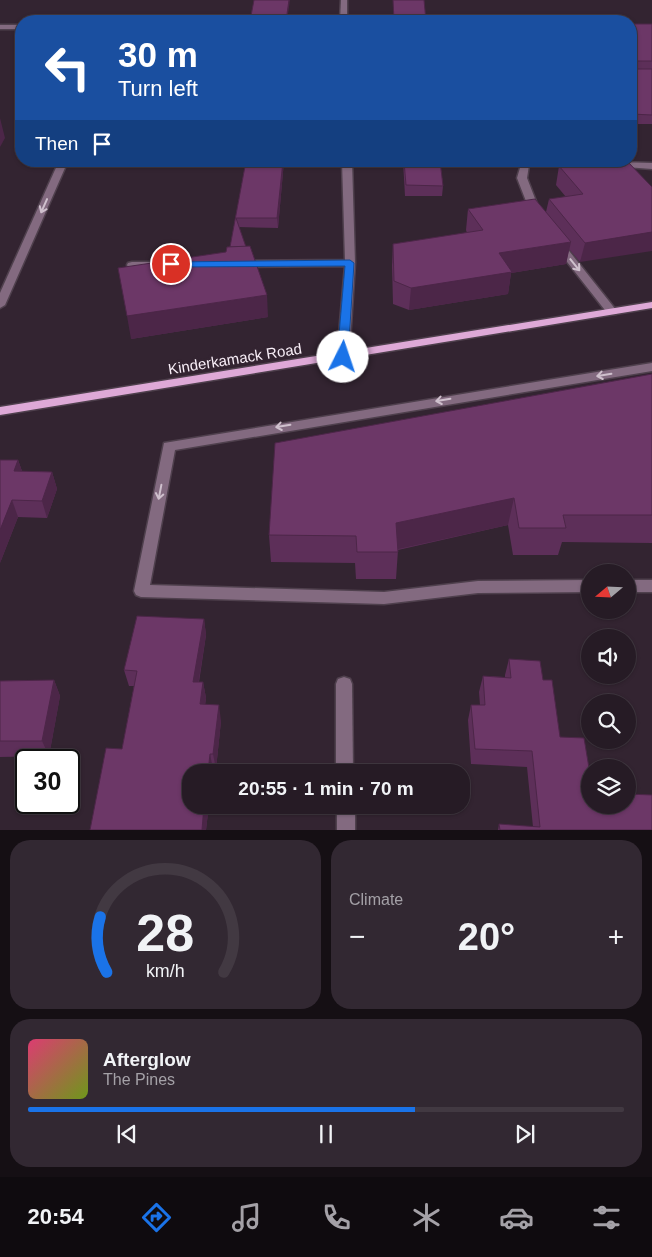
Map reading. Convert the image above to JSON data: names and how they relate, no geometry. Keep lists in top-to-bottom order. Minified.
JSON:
{"streets":{"main road":["Kinderkamack Road"]},"north":"left","page":{"turn":["30 m","Turn left"],"then":"Then","limit":"30","trip":"20:55 · 1 min · 70 m","tile":"Climate","heat":["−","20°","+"],"song":["Afterglow","The Pines"],"tabs":"20:54","gauge":["28","km/h"]}}
